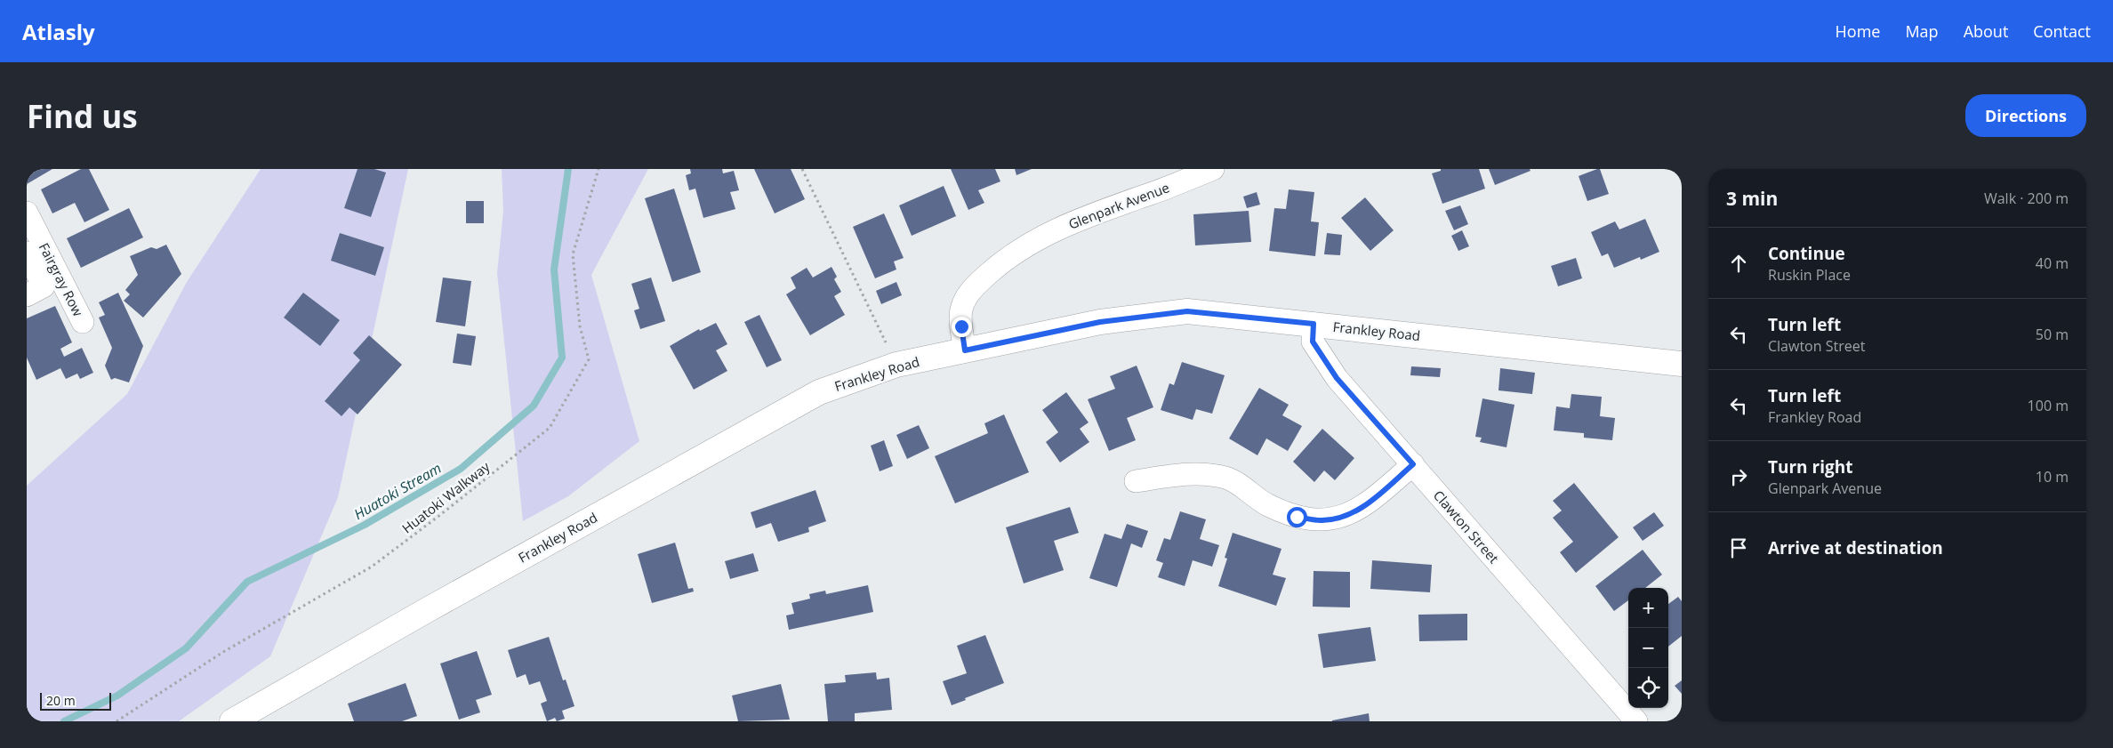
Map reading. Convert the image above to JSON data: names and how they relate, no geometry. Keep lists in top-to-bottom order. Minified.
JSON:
{"streets":{"street":["Glenpark Avenue","Fairgray Row","Frankley Road","Clawton Street"],"path":["Huatoki Walkway"]},"crossings":[["Glenpark Avenue","Frankley Road"],["Frankley Road","Clawton Street"]],"water":["Huatoki Stream"],"scale_bar":"20 m","page":{"header":"Atlasly","nav":["Home","Map","About","Contact"],"buttons":"Directions","title":"Find us","heading":["3 min","Walk · 200 m"],"list":[["Continue","Ruskin Place","40 m"],["Turn left","Clawton Street","50 m"],["Turn left","Frankley Road","100 m"],["Turn right","Glenpark Avenue","10 m"],"Arrive at destination"],"map_buttons":["+","−"],"scale":"20 m"}}
